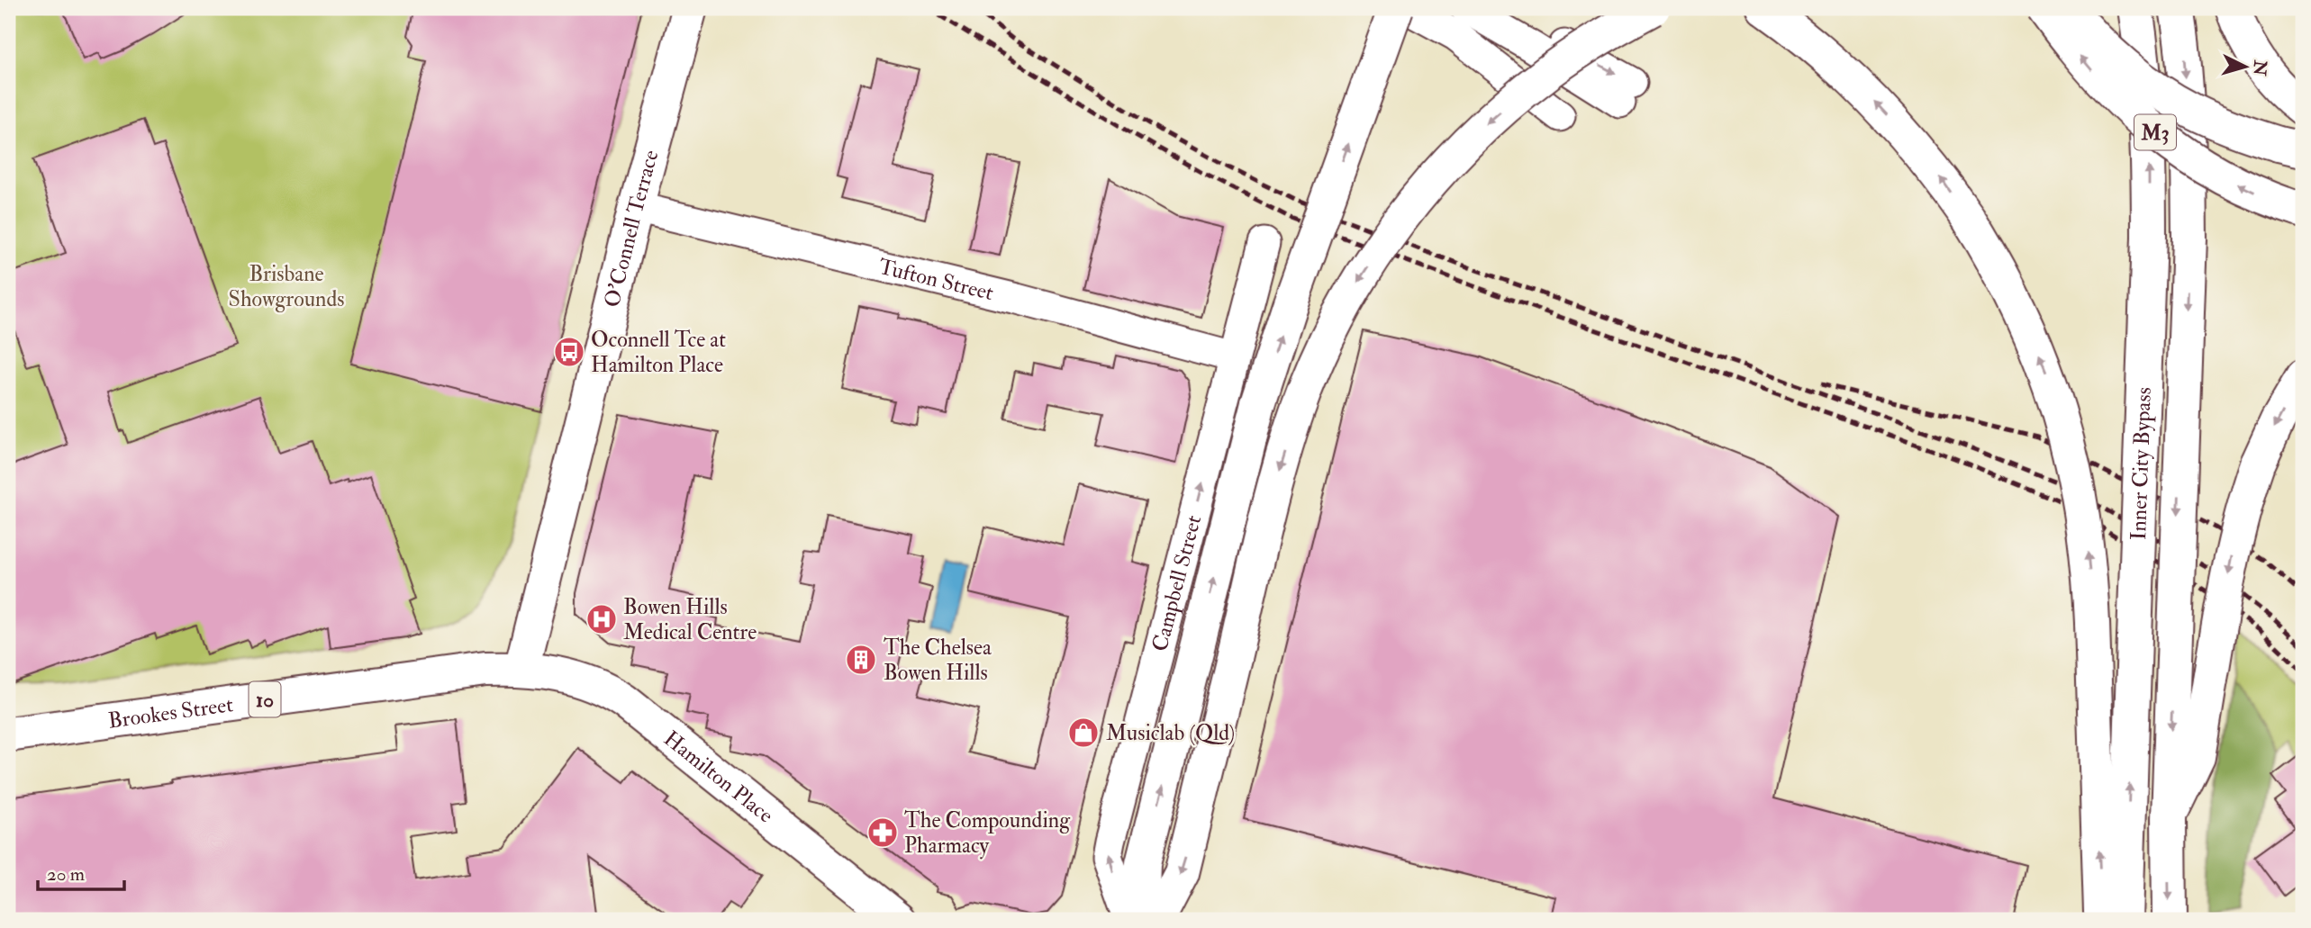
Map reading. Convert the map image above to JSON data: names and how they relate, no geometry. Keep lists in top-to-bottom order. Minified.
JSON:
{"streets":{"main road":["M3","O'Connell Terrace","Inner City Bypass","10","Brookes Street","Hamilton Place"],"street":["Tufton Street","Campbell Street"]},"crossings":[["O'Connell Terrace","Tufton Street"],["O'Connell Terrace","Brookes Street"],["O'Connell Terrace","Hamilton Place"],["Tufton Street","Campbell Street"],["Brookes Street","Hamilton Place"]],"one_way":["Campbell Street"],"parks":["Brisbane Showgrounds"],"places":{"bus stop":["Oconnell Tce at Hamilton Place"],"hospital":["Bowen Hills Medical Centre"],"building":["The Chelsea Bowen Hills"],"shop":["Musiclab (Qld)"],"pharmacy":["The Compounding Pharmacy"]},"scale_bar":"20 m","north":"right"}
